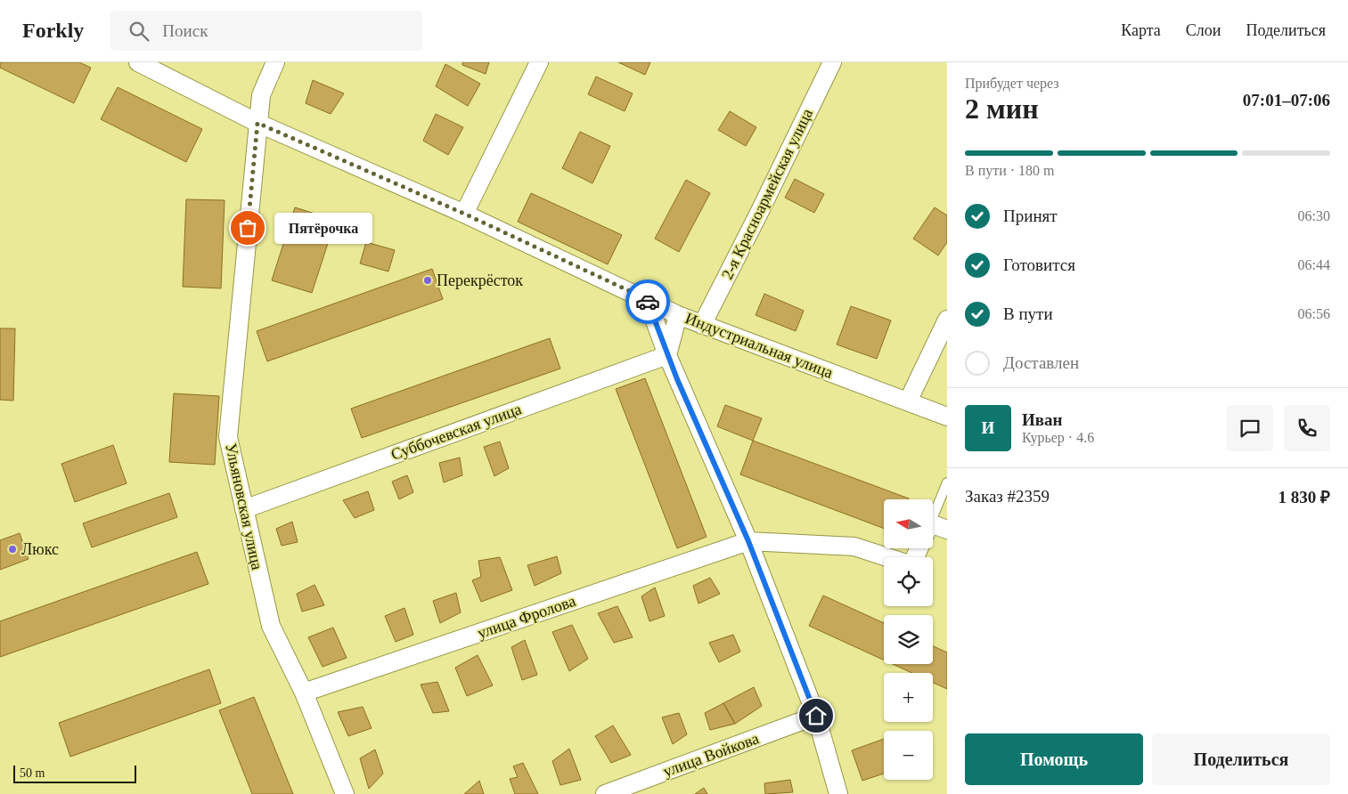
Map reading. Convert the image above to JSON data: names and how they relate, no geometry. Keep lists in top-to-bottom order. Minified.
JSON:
{"streets":{"street":["2-я Красноармейская улица","Индустриальная улица","Суббочевская улица","Ульяновская улица","улица Фролова","улица Войкова"]},"crossings":[["2-я Красноармейская улица","Индустриальная улица"],["Индустриальная улица","Ульяновская улица"],["Суббочевская улица","Ульяновская улица"],["Ульяновская улица","улица Фролова"]],"places":["Пятёрочка","Перекрёсток","Люкс"],"scale_bar":"50 m","north":"left","page":{"header":"Forkly","search":"Поиск","nav":["Карта","Слои","Поделиться"],"heading":["2 мин","Прибудет через","07:01–07:06"],"panel":["Иван","Курьер · 4.6","Заказ #2359","1 830 ₽"],"bar":"В пути · 180 m","list":[["Принят","06:30"],["Готовится","06:44"],["В пути","06:56"],"Доставлен"],"bubble":"Пятёрочка","round":"И","map_buttons":["+","−"],"buttons":["Помощь","Поделиться"],"scale":"50 m"}}
